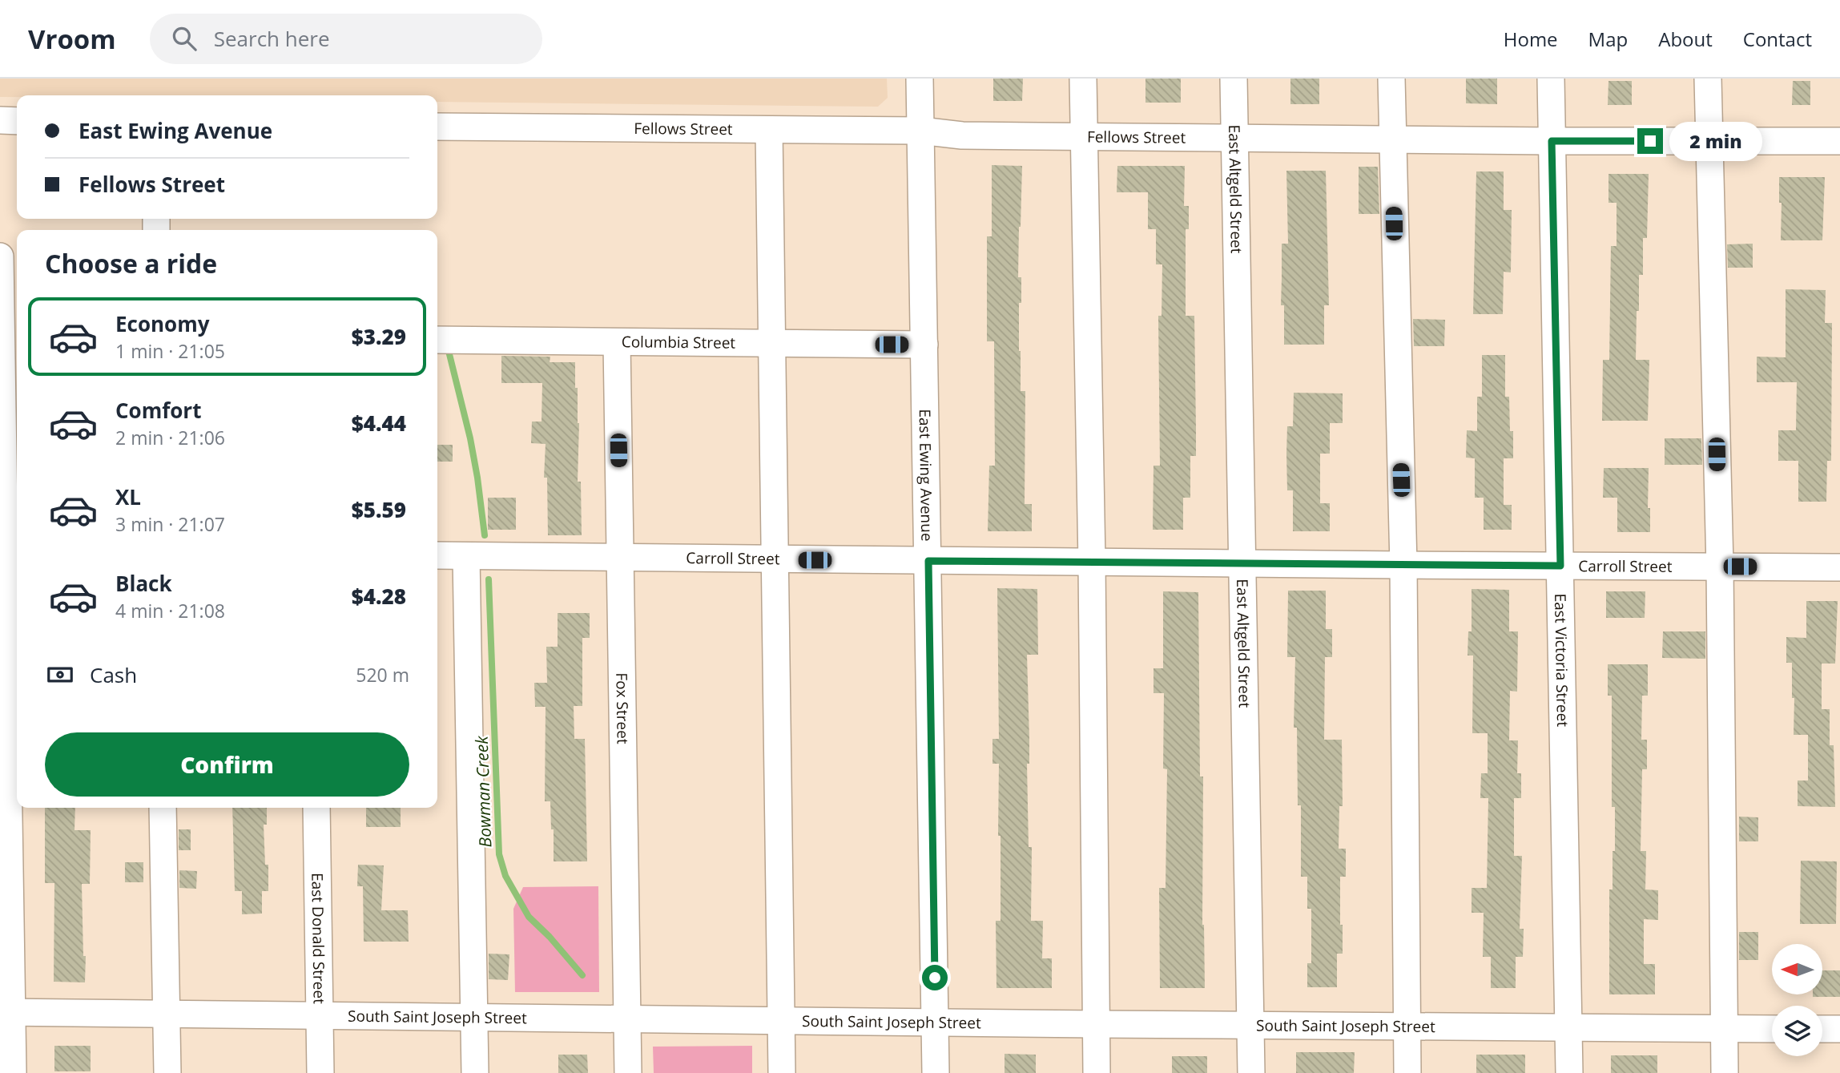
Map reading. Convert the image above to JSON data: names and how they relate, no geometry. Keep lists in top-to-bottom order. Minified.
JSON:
{"streets":{"street":["Fellows Street","East Altgeld Street","Columbia Street","East Ewing Avenue","Carroll Street","East Victoria Street","Fox Street","East Donald Street","South Saint Joseph Street"]},"crossings":[["Fellows Street","East Altgeld Street"],["Fellows Street","East Ewing Avenue"],["Fellows Street","East Victoria Street"],["East Altgeld Street","Carroll Street"],["East Altgeld Street","South Saint Joseph Street"],["Columbia Street","East Ewing Avenue"],["Columbia Street","Fox Street"],["East Ewing Avenue","Carroll Street"],["East Ewing Avenue","South Saint Joseph Street"],["Carroll Street","East Victoria Street"],["Carroll Street","Fox Street"],["East Victoria Street","South Saint Joseph Street"],["Fox Street","South Saint Joseph Street"],["East Donald Street","South Saint Joseph Street"]],"water":["Bowman Creek"],"north":"left","page":{"header":"Vroom","search":"Search here","nav":["Home","Map","About","Contact"],"banner":["East Ewing Avenue","Fellows Street"],"bubble":"2 min","heading":"Choose a ride","list":[{"name":"Economy","note":"1 min · 21:05","value":"$3.29"},{"name":"Comfort","note":"2 min · 21:06","value":"$4.44"},{"name":"XL","note":"3 min · 21:07","value":"$5.59"},{"name":"Black","note":"4 min · 21:08","value":"$4.28"}],"pay":["Cash","520 m"],"buttons":"Confirm"}}
